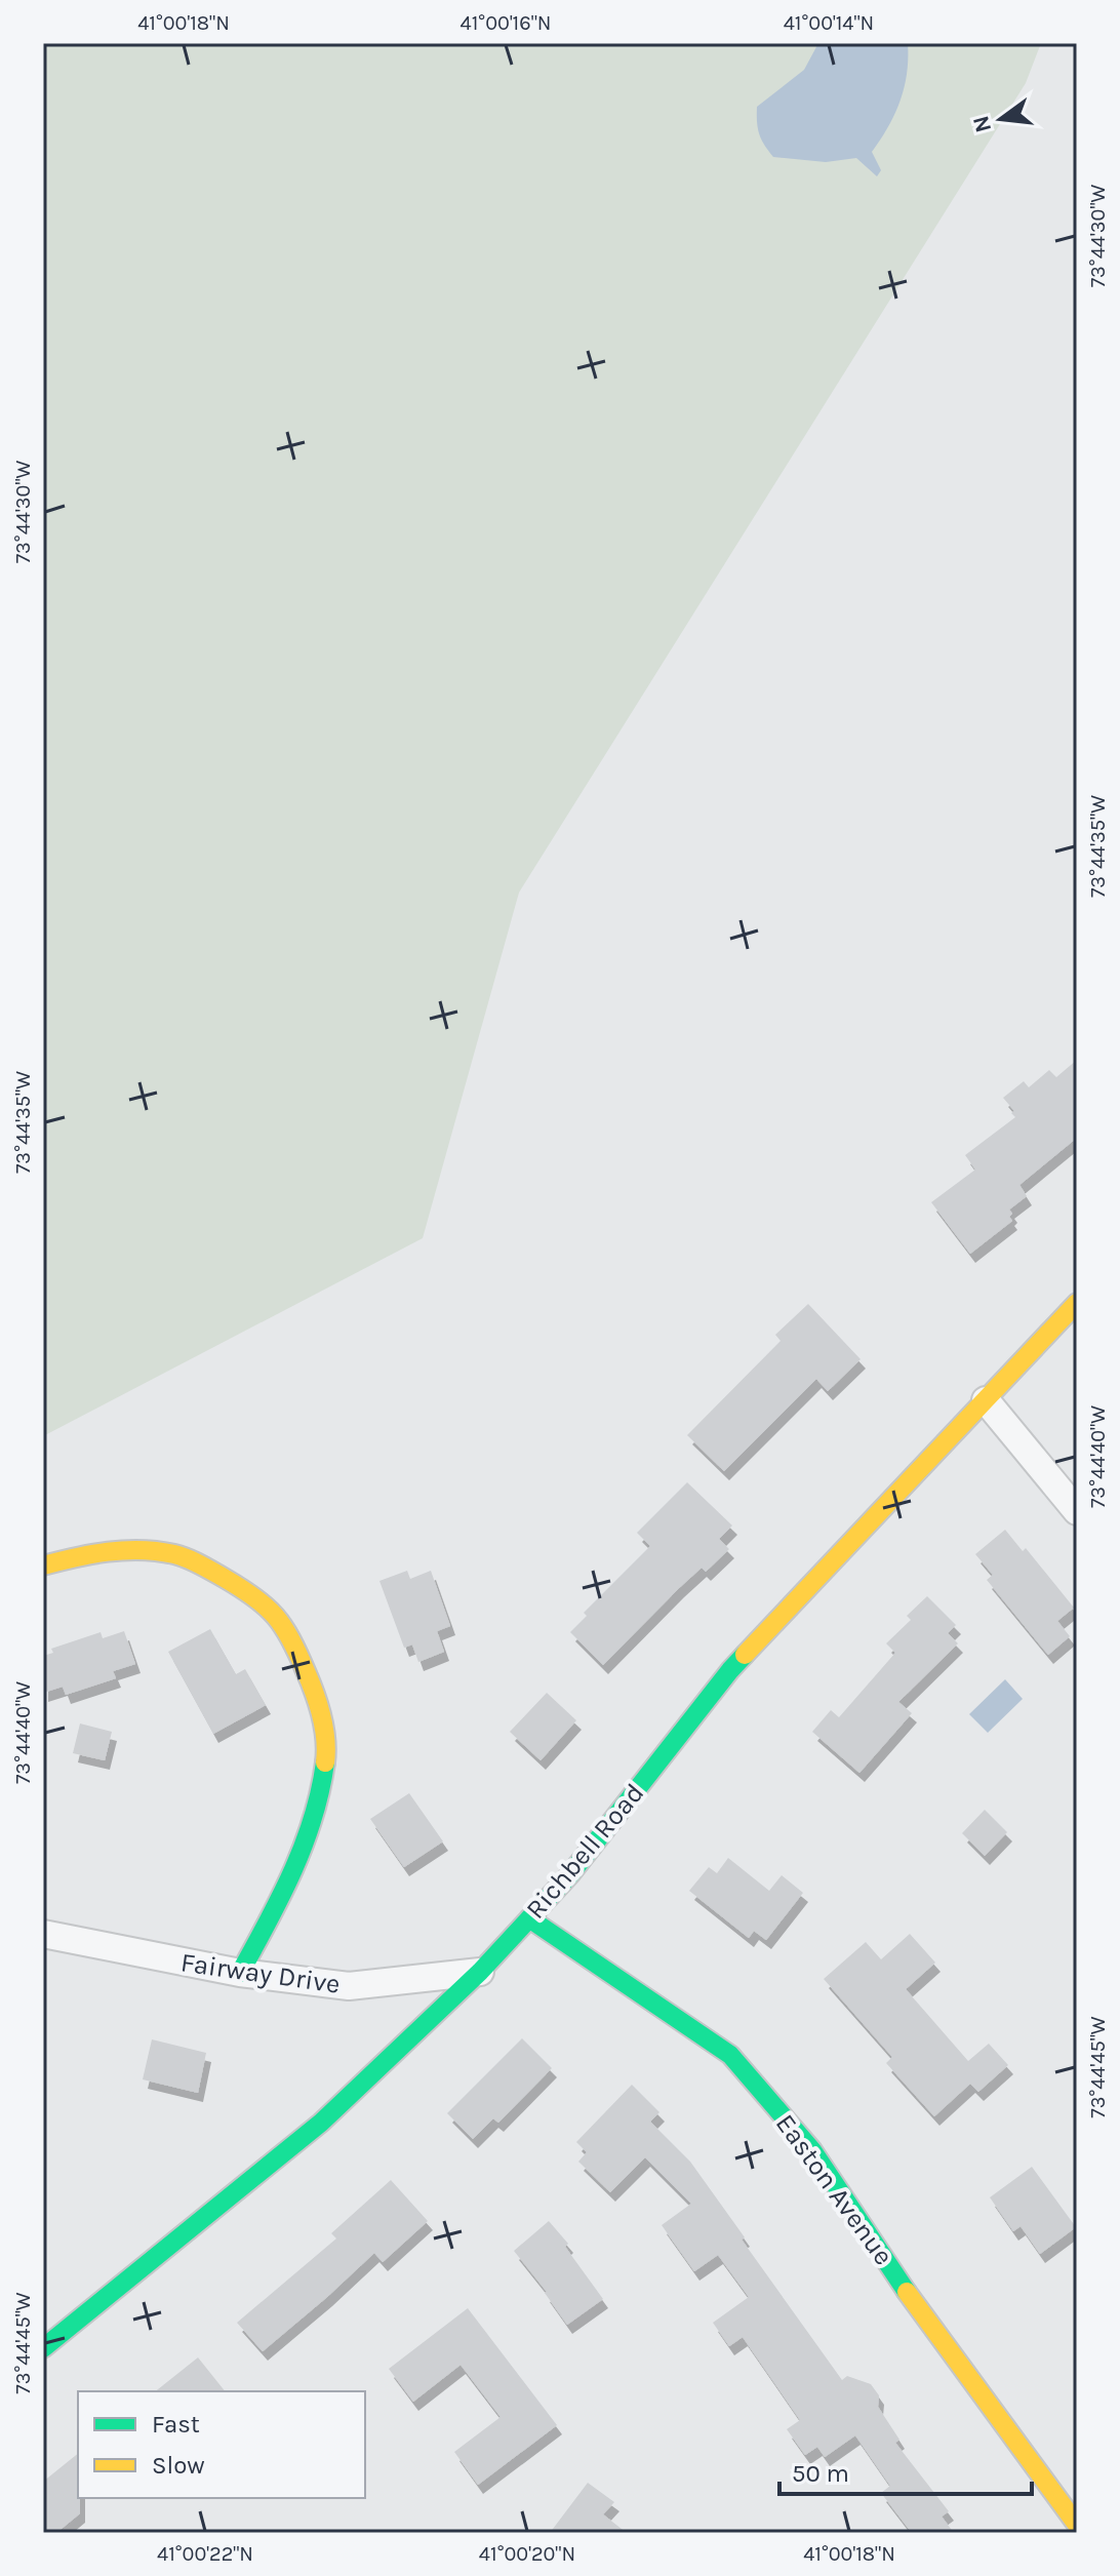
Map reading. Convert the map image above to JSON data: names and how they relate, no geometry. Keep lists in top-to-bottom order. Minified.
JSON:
{"streets":{"street":["Richbell Road","Fairway Drive","Easton Avenue"]},"crossings":[["Richbell Road","Fairway Drive"],["Richbell Road","Easton Avenue"]],"legend":["Fast","Slow"],"scale_bar":"50 m","north":"left","coordinates":["41°00'18\"N","41°00'16\"N","41°00'14\"N","73°44'30\"W","73°44'35\"W","73°44'40\"W","73°44'45\"W","41°00'22\"N","41°00'20\"N"]}
